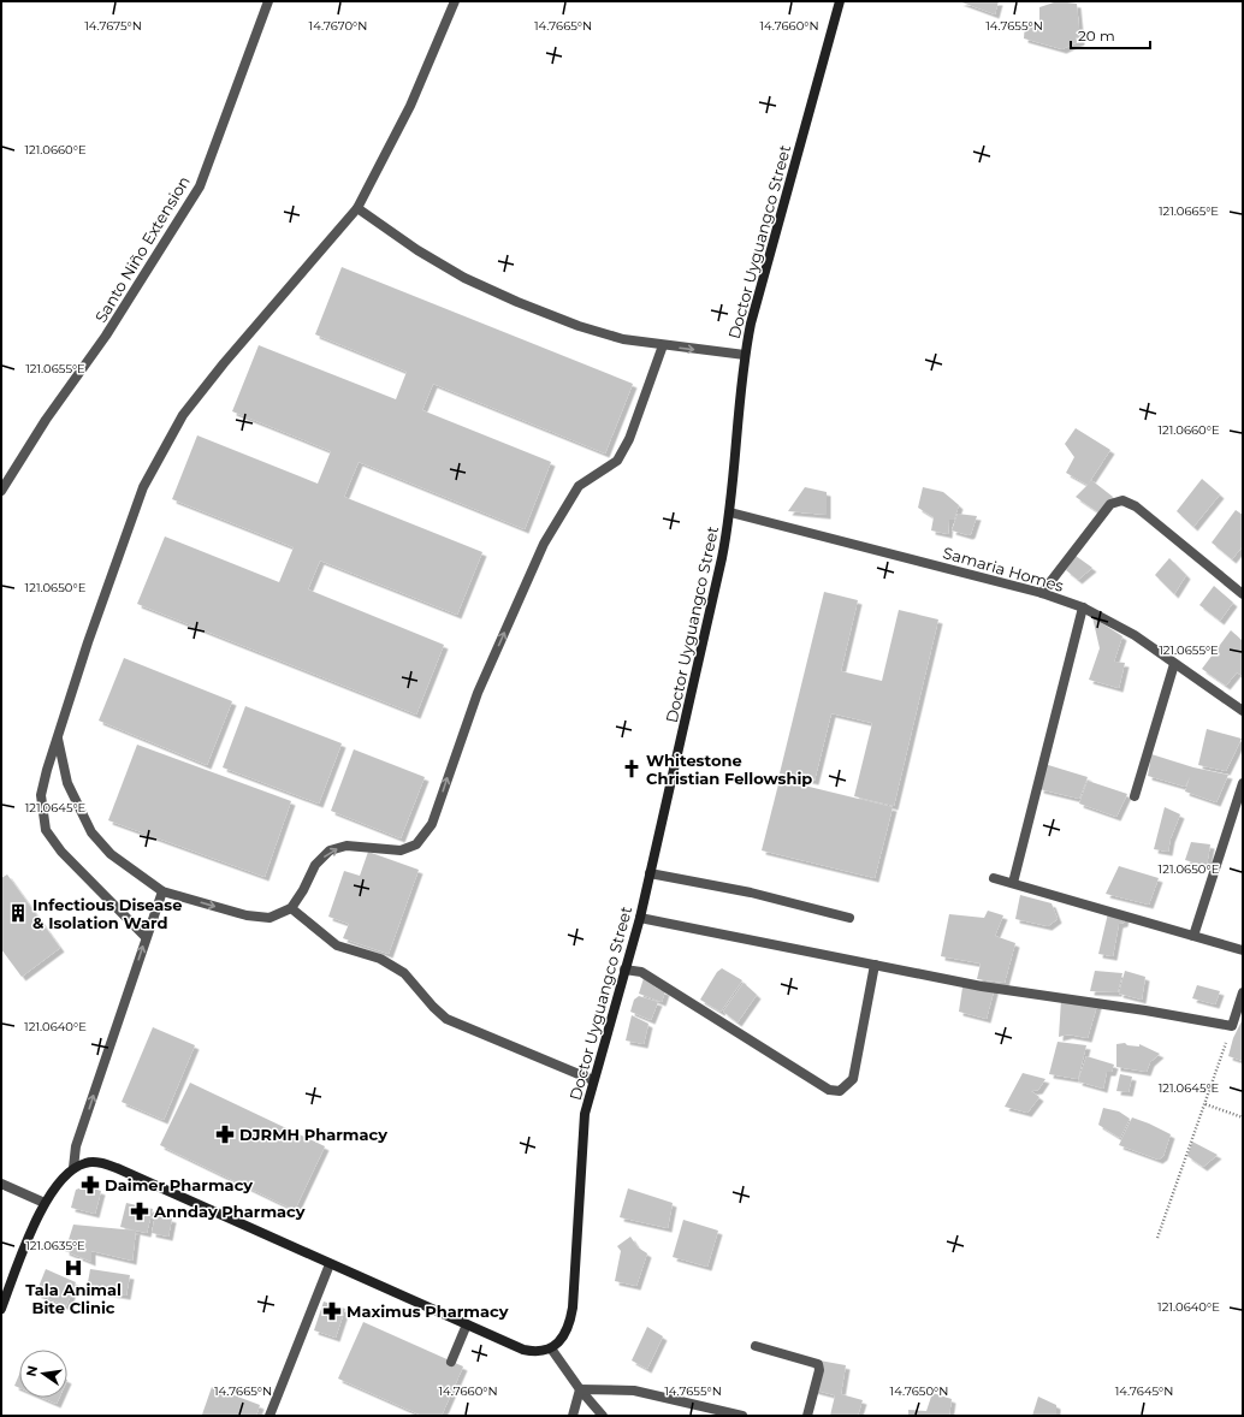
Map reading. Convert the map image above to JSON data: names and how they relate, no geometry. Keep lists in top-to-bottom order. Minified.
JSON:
{"streets":{"main road":["Doctor Uyguangco Street"],"street":["Santo Niño Extension","Samaria Homes"]},"crossings":[["Doctor Uyguangco Street","Samaria Homes"]],"places":{"church":["Whitestone Christian Fellowship"],"building":["Infectious Disease & Isolation Ward"],"pharmacy":["DJRMH Pharmacy","Daimer Pharmacy","Annday Pharmacy","Maximus Pharmacy"],"hospital":["Tala Animal Bite Clinic"]},"scale_bar":"20 m","north":"left","coordinates":["14.7675°N","14.7670°N","14.7665°N","14.7660°N","14.7655°N","121.0660°E","121.0665°E","121.0655°E","121.0650°E","121.0645°E","121.0640°E","121.0635°E","14.7650°N","14.7645°N"]}
